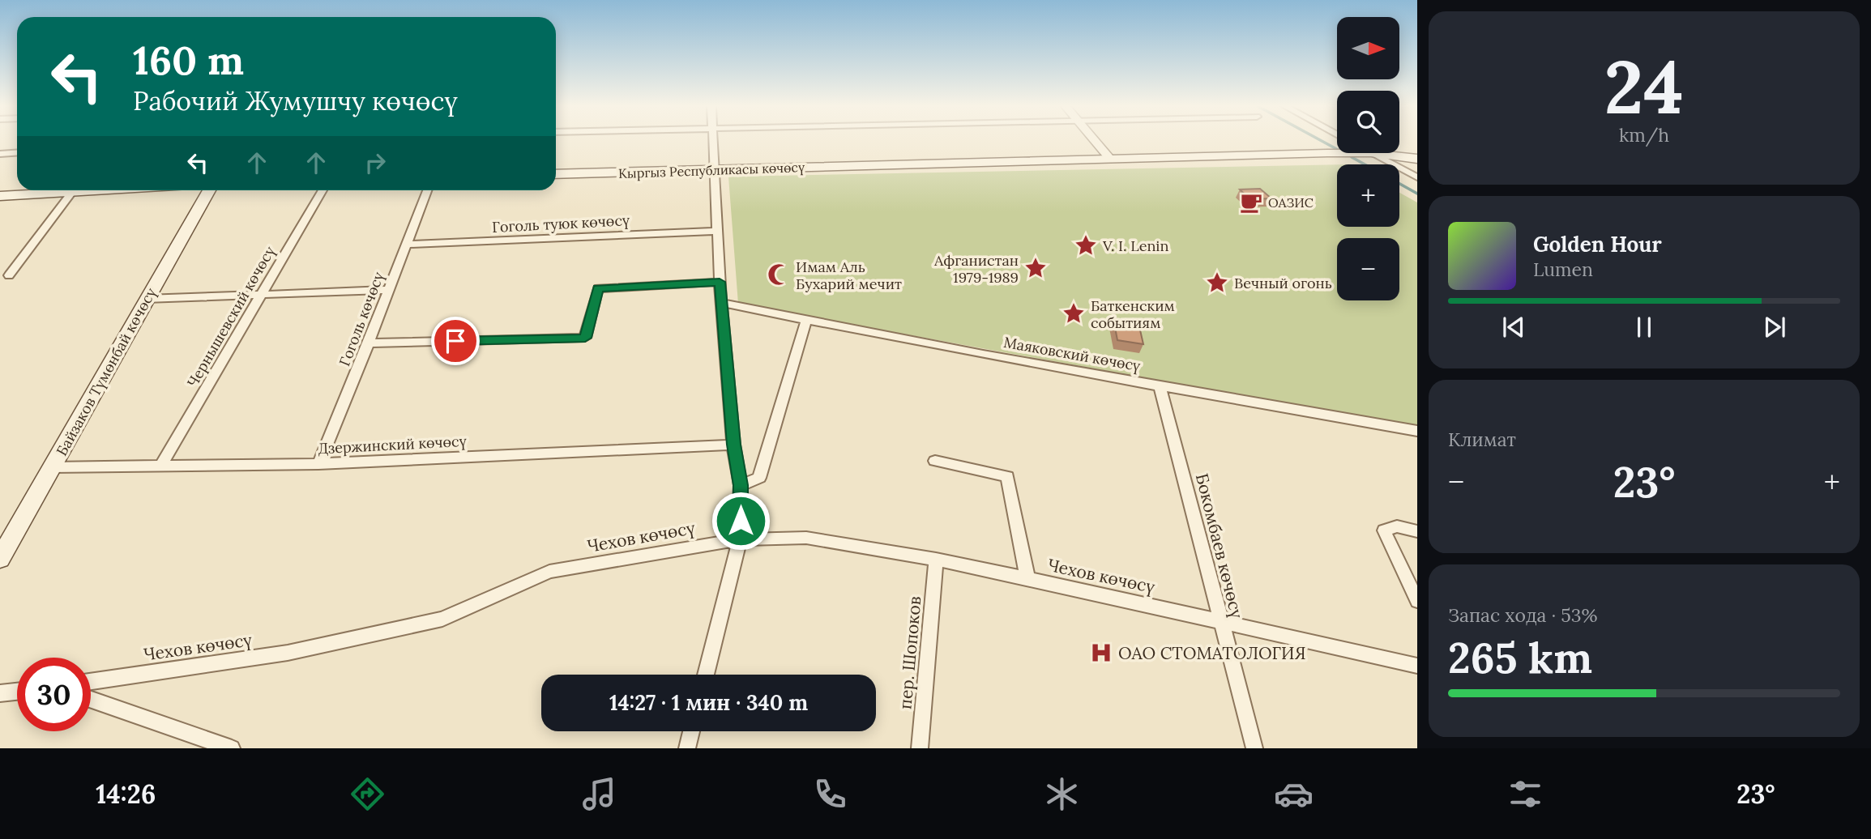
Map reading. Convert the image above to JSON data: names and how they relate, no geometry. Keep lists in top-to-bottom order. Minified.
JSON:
{"streets":{"main road":["Кыргыз Республикасы көчөсү","Байзаков Түмөнбай көчөсү"],"street":["Гоголь туюк көчөсү","Чернышевский көчөсү","Гоголь көчөсү","Маяковский көчөсү","Дзержинский көчөсү","Чехов көчөсү","Бокомбаев көчөсү","пер. Шопоков"]},"crossings":[["Гоголь туюк көчөсү","Гоголь көчөсү"],["Чернышевский көчөсү","Дзержинский көчөсү"],["Гоголь көчөсү","Дзержинский көчөсү"],["Маяковский көчөсү","Бокомбаев көчөсү"],["Байзаков Түмөнбай көчөсү","Дзержинский көчөсү"],["Чехов көчөсү","Бокомбаев көчөсү"],["Чехов көчөсү","пер. Шопоков"]],"places":{"cafe":["ОАЗИС"],"place":["V. I. Lenin","Афганистан 1979-1989","Вечный огонь","Баткенским событиям"],"mosque":["Имам Аль Бухарий мечит"],"hospital":["ОАО СТОМАТОЛОГИЯ"]},"north":"right","page":{"tile":[["24","km/h"],"Климат",["Запас хода · 53%","265 km"]],"map_buttons":["+","−"],"turn":["160 m","Рабочий Жумушчу көчөсү"],"song":["Golden Hour","Lumen"],"heat":["−","23°","+"],"limit":"30","trip":"14:27 · 1 мин · 340 m","tabs":["14:26","23°"]}}
